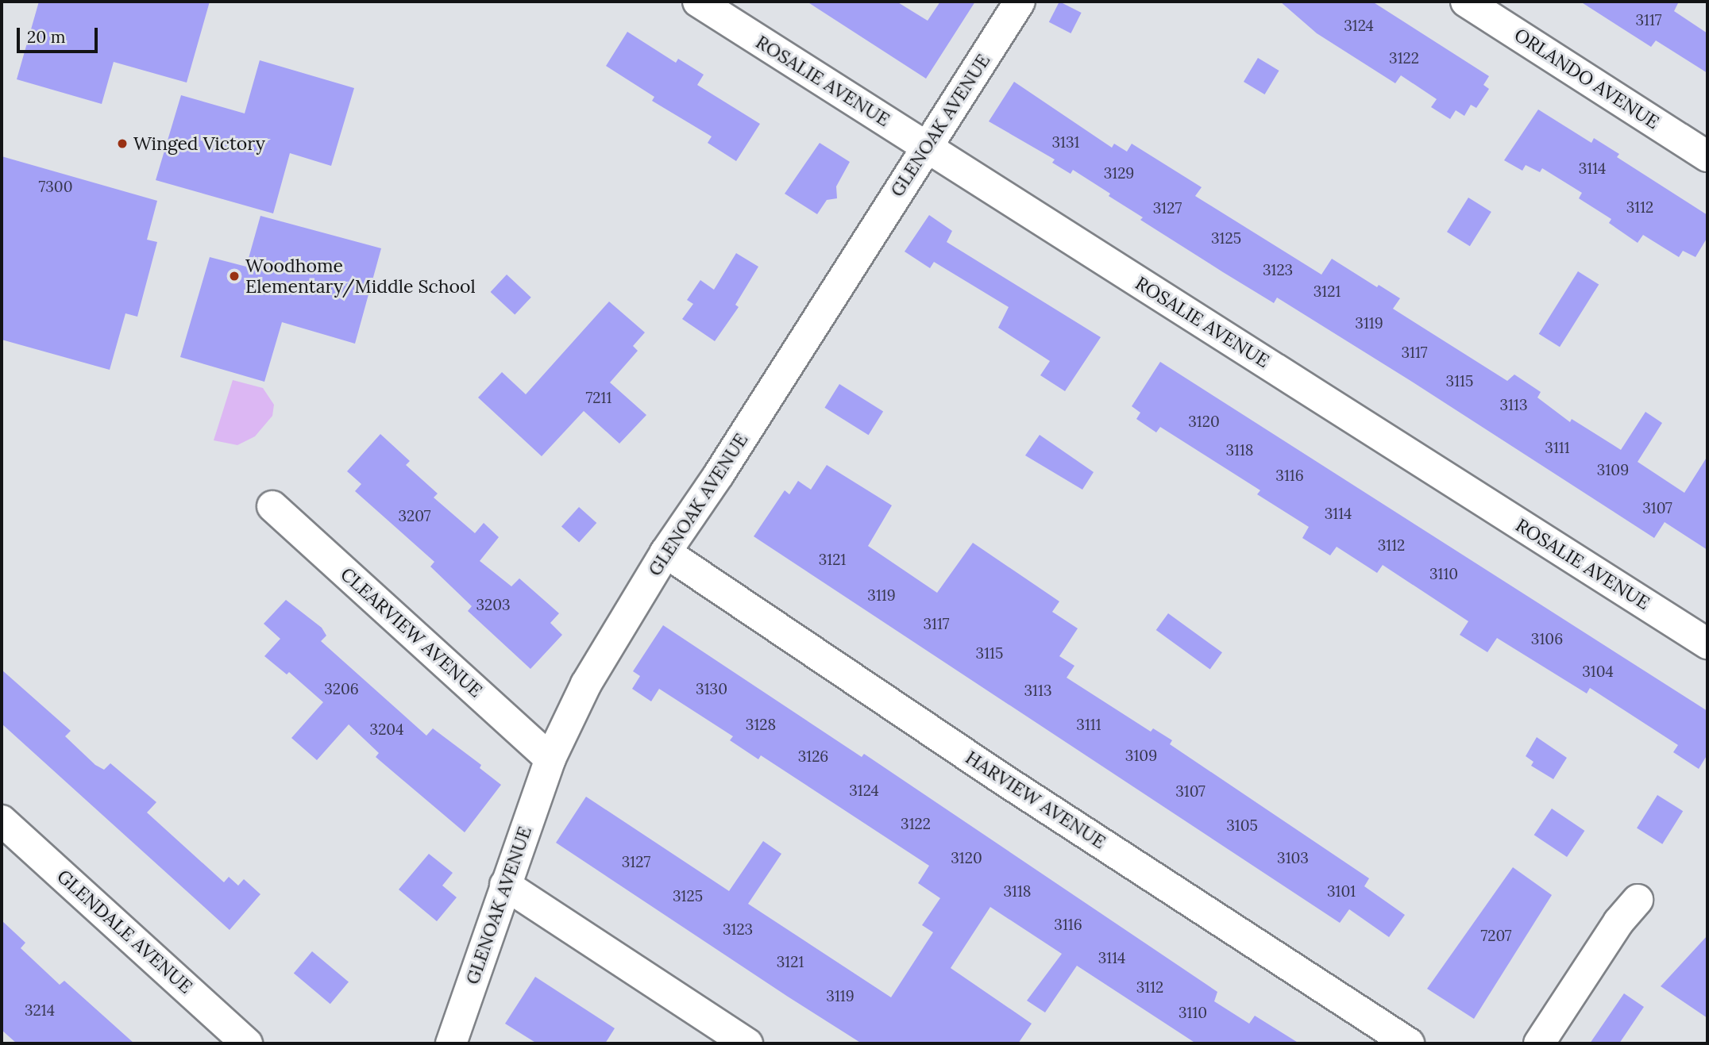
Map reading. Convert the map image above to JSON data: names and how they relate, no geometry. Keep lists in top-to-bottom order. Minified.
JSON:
{"streets":{"street":["ORLANDO AVENUE","ROSALIE AVENUE","GLENOAK AVENUE","CLEARVIEW AVENUE","HARVIEW AVENUE","GLENDALE AVENUE"]},"crossings":[["ROSALIE AVENUE","GLENOAK AVENUE"],["GLENOAK AVENUE","CLEARVIEW AVENUE"],["GLENOAK AVENUE","HARVIEW AVENUE"]],"places":["Winged Victory","Woodhome Elementary/Middle School"],"house_numbers":["3117","3124","3122","3131","3114","3129","7300","3112","3127","3125","3123","3121","3119","3117","3115","7211","3113","3120","3111","3118","3109","3116","3107","3114","3207","3112","3121","3110","3119","3203","3117","3106","3115","3104","3206","3130","3113","3128","3111","3204","3109","3126","3124","3107","3122","3105","3120","3103","3127","3118","3101","3125","3116","3123","7207","3114","3121","3112","3119","3214","3110"],"scale_bar":"20 m"}
